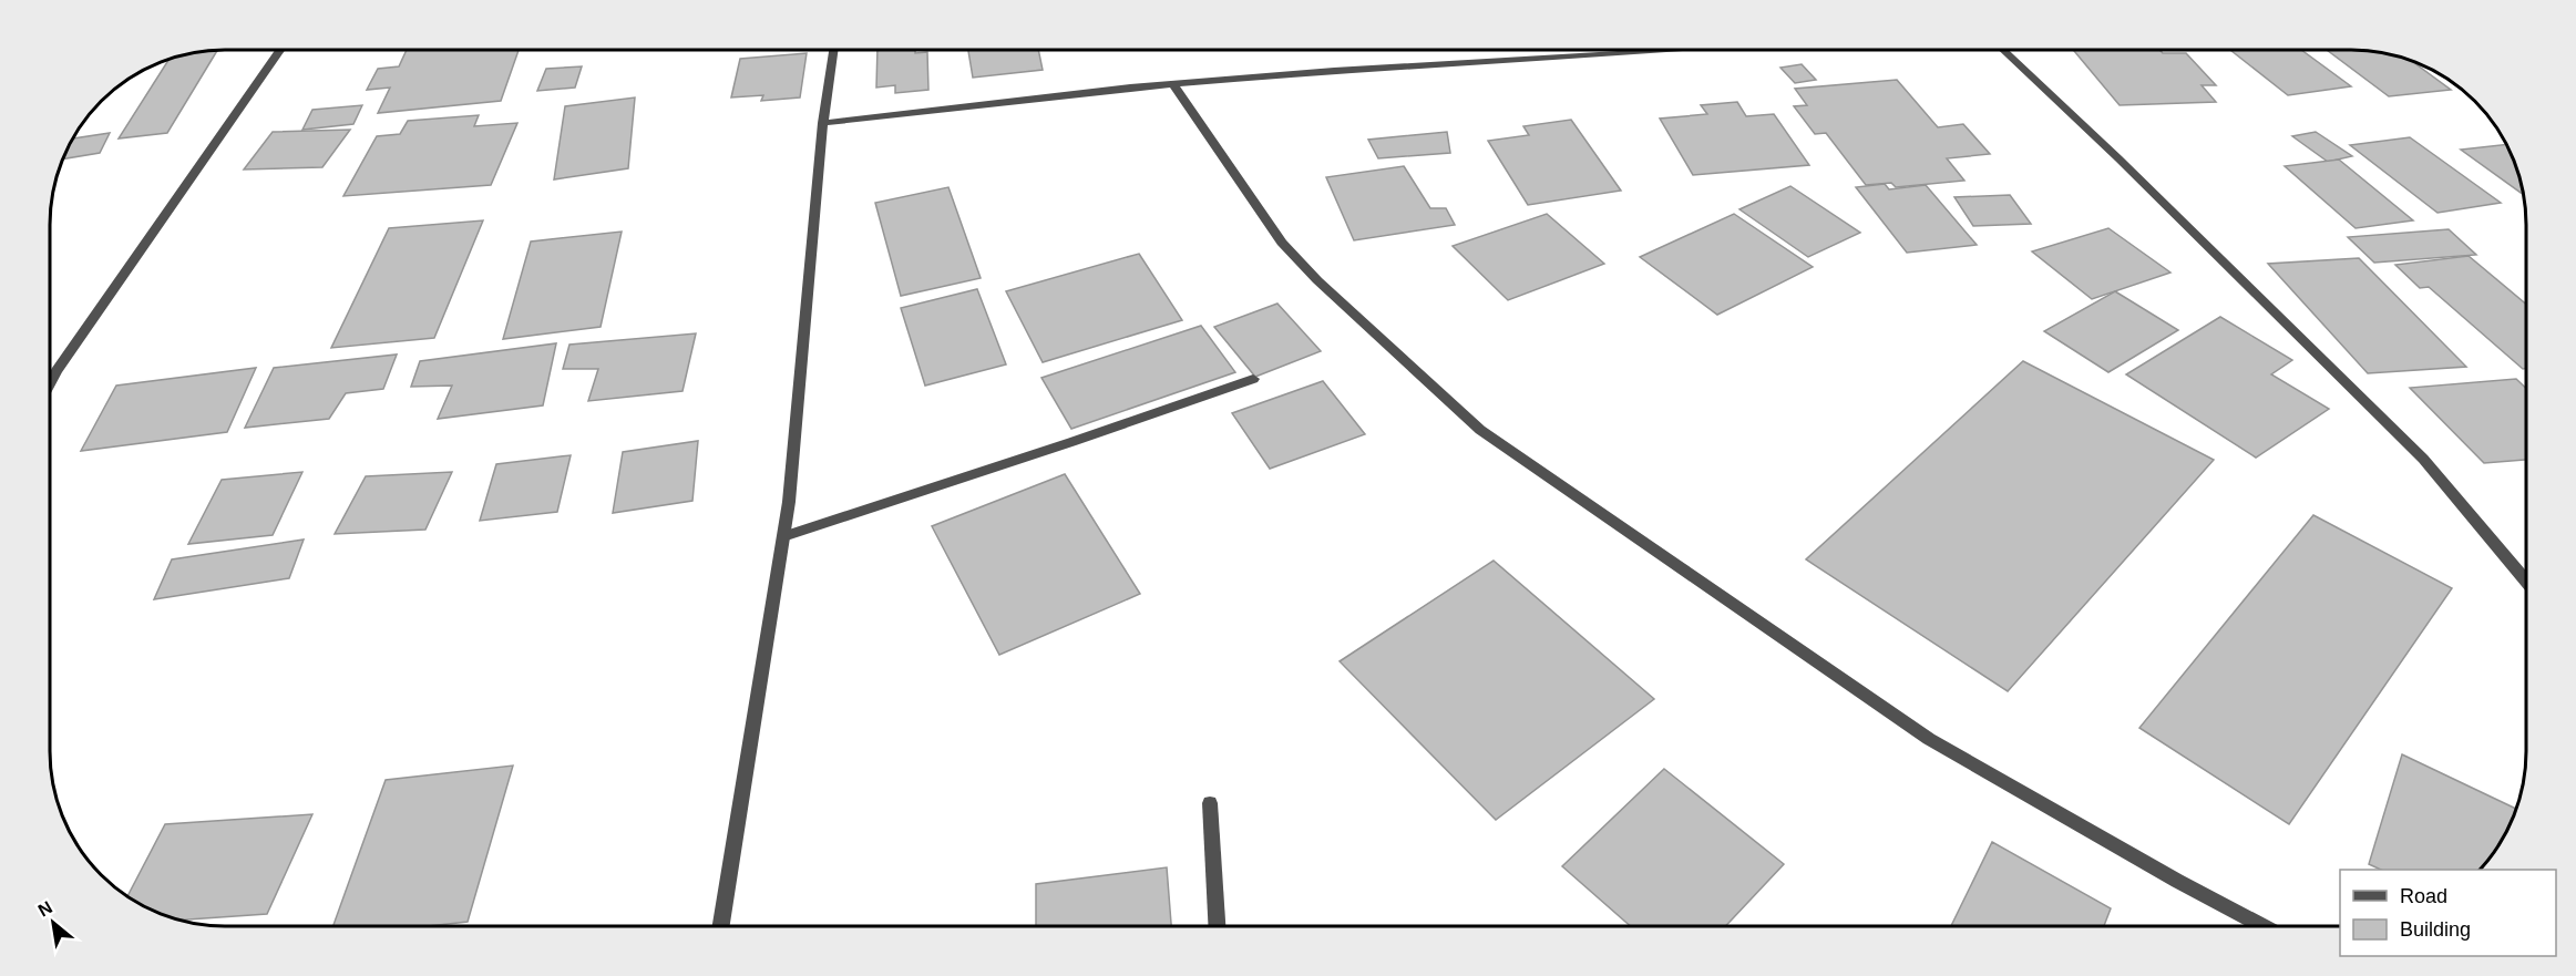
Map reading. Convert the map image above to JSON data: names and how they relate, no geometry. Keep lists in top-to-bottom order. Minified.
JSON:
{"legend":["Road","Building"],"north":"top left"}
